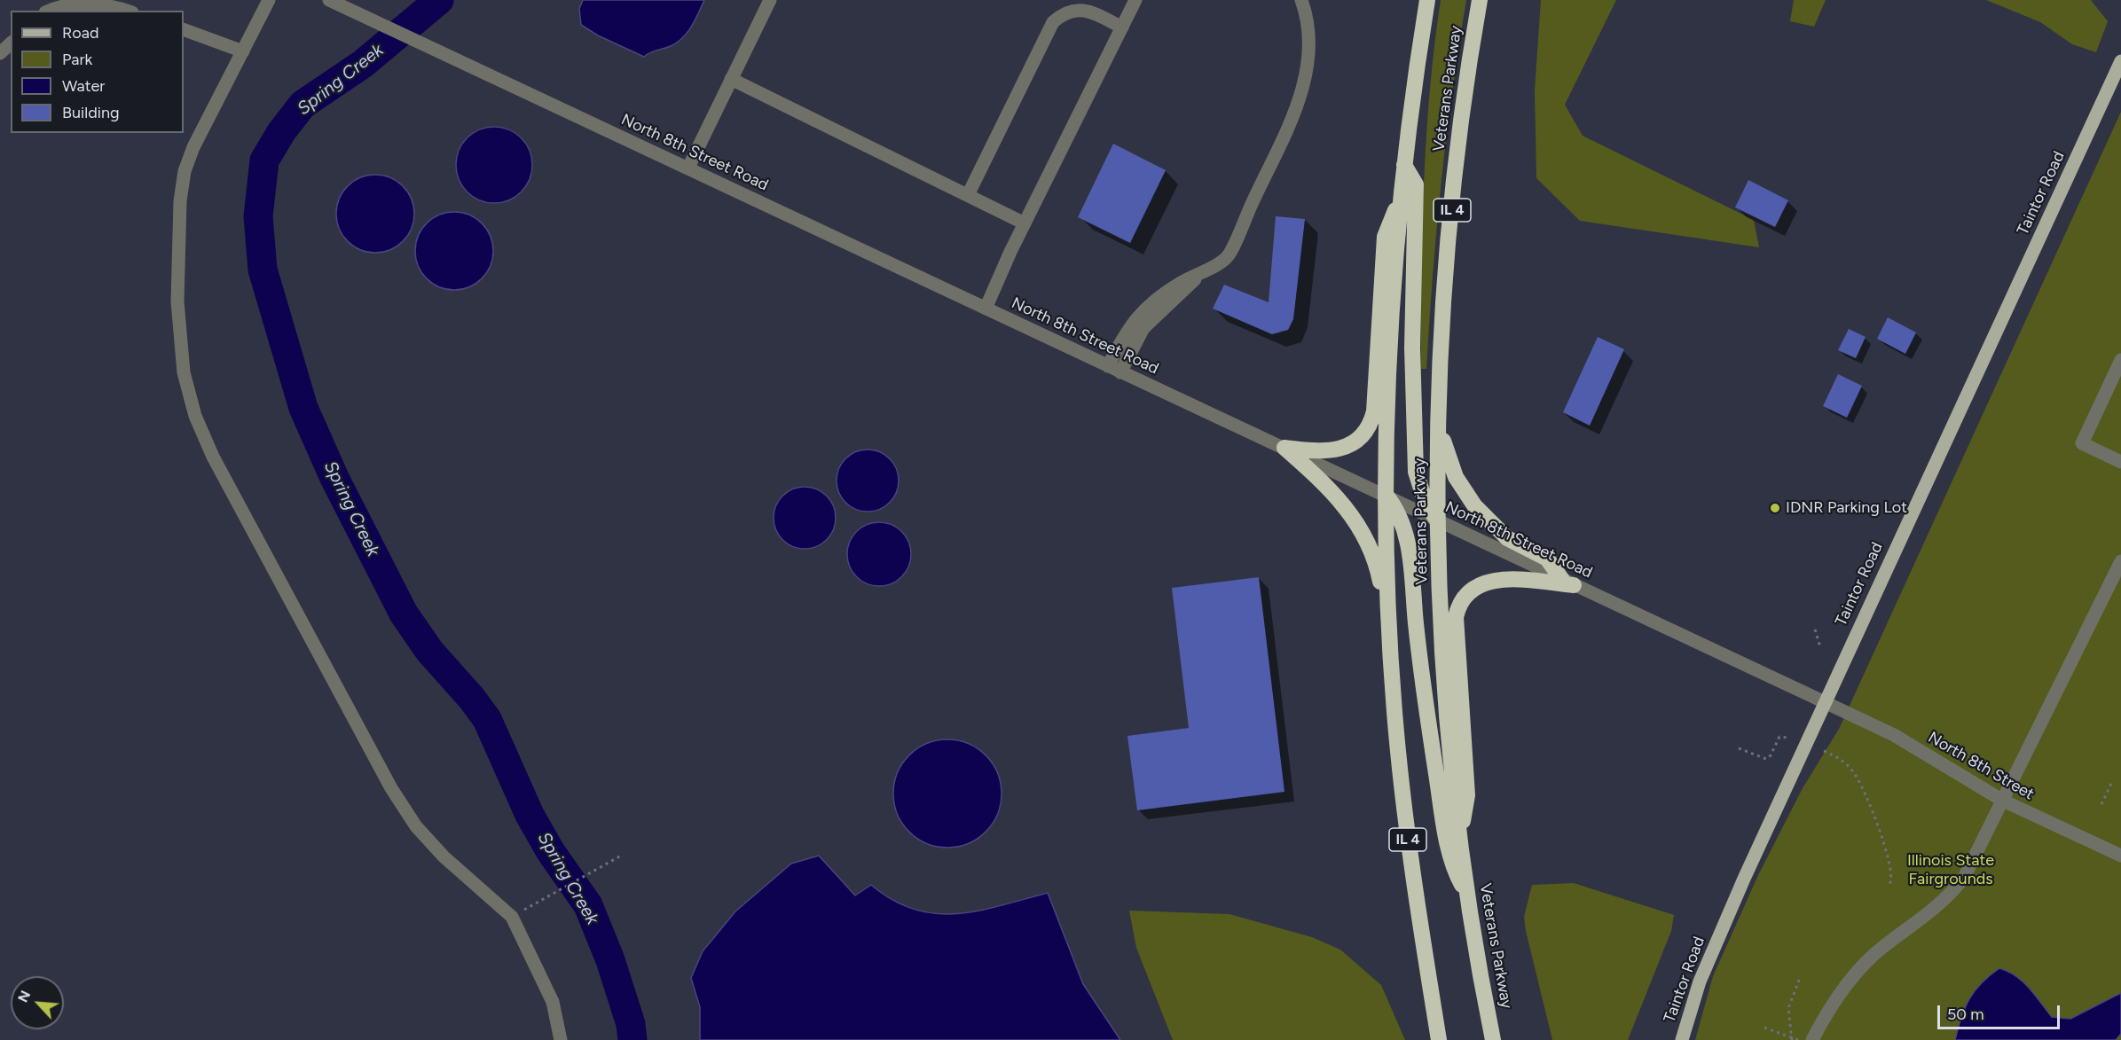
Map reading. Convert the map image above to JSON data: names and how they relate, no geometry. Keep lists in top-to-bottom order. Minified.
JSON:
{"streets":{"highway":["Veterans Parkway","IL 4"],"main road":["Taintor Road"],"street":["North 8th Street Road","North 8th Street"]},"crossings":[["Veterans Parkway","North 8th Street Road"],["North 8th Street Road","Taintor Road"],["North 8th Street Road","North 8th Street"],["Taintor Road","North 8th Street"]],"water":["Spring Creek"],"parks":["Illinois State Fairgrounds"],"places":["IDNR Parking Lot"],"legend":["Road","Park","Water","Building"],"scale_bar":"50 m","north":"top left"}
